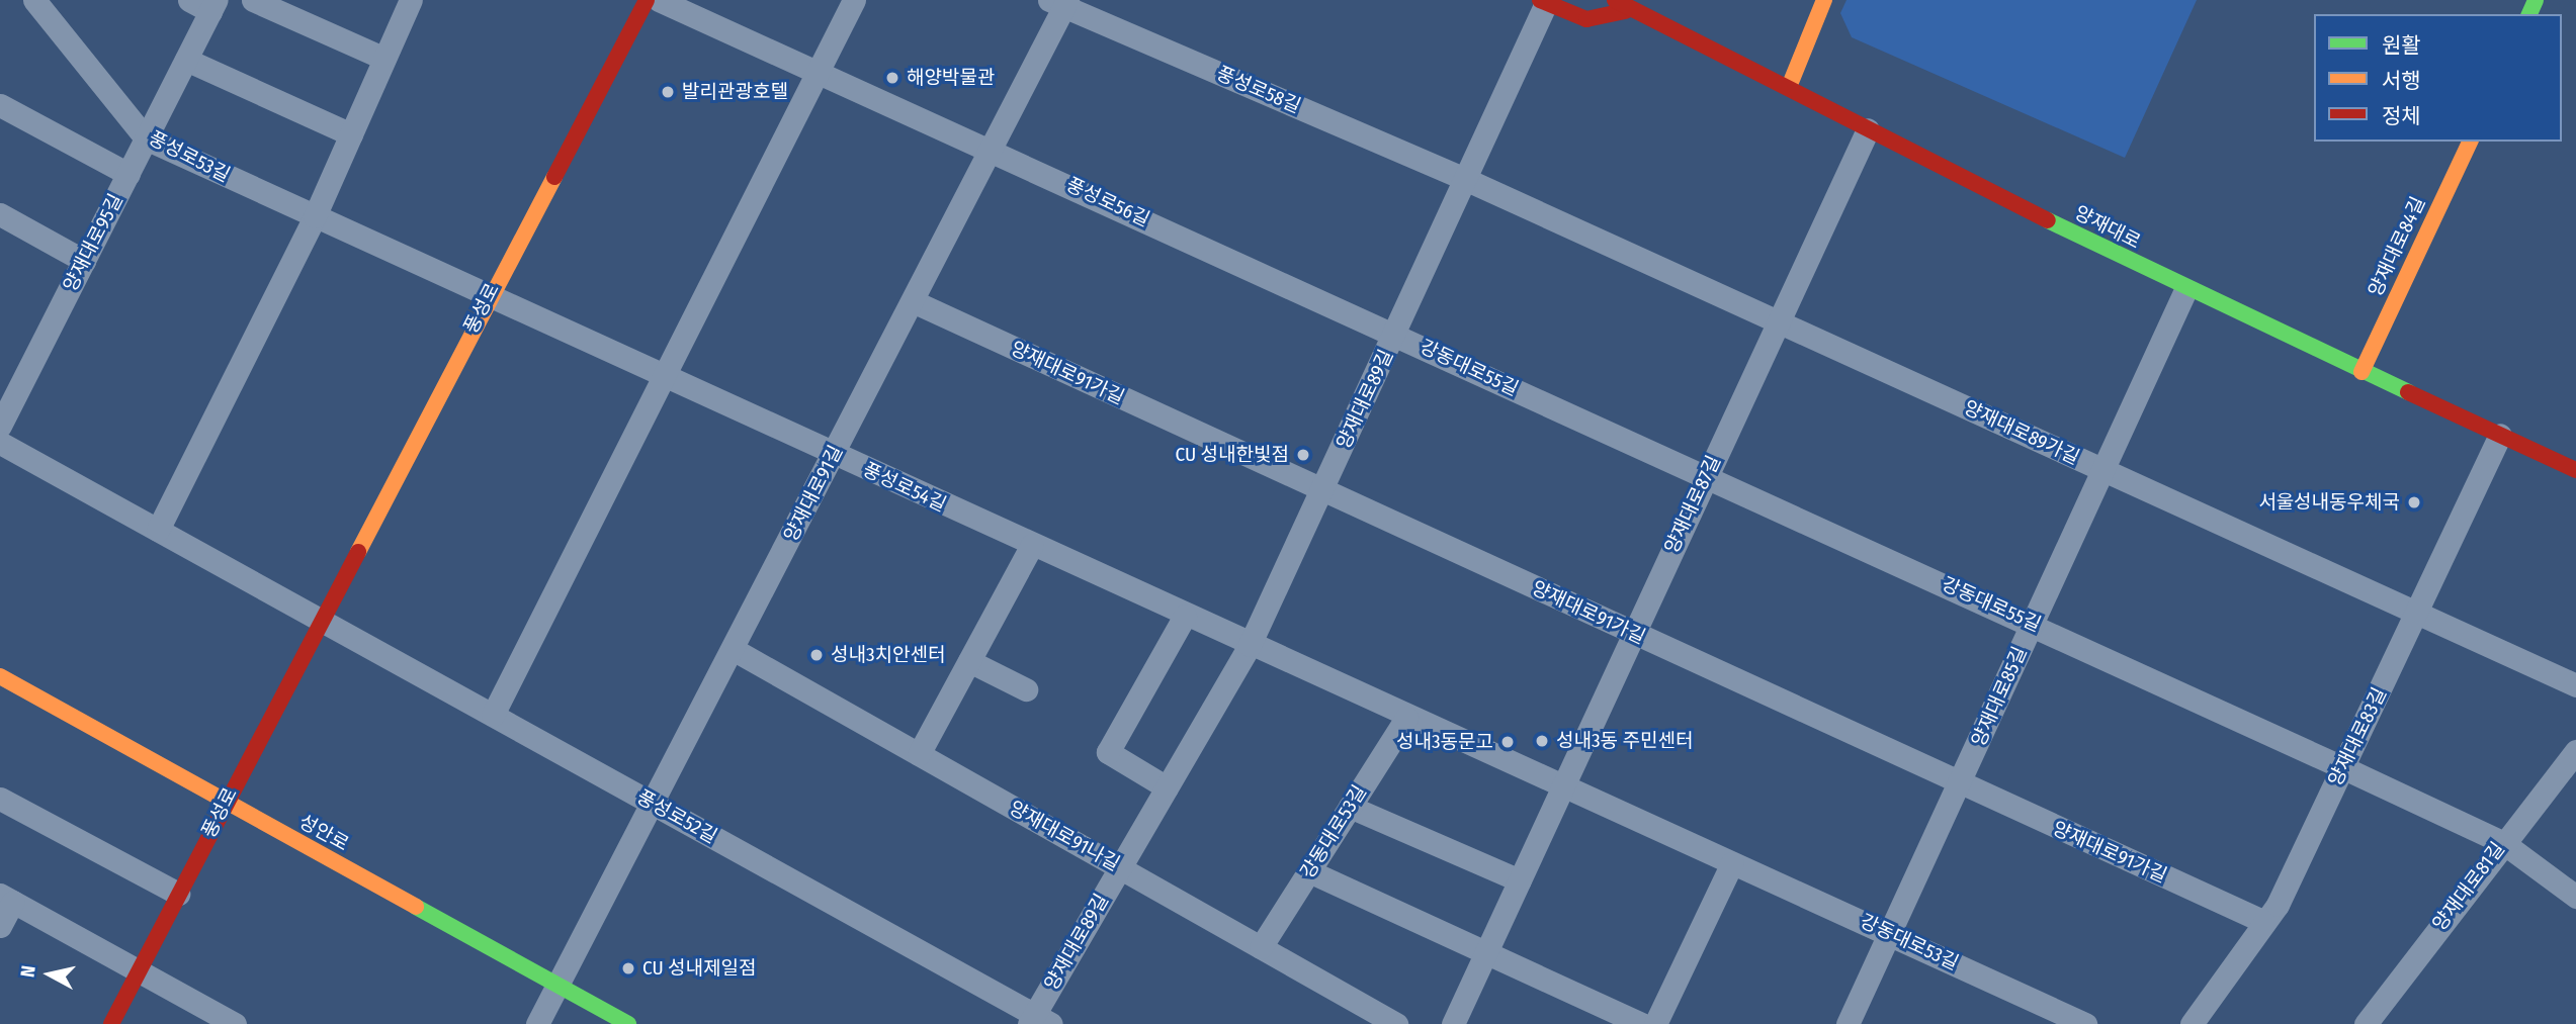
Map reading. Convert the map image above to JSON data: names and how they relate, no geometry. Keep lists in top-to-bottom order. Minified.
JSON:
{"streets":{"street":["풍성로58길","풍성로53길","풍성로56길","양재대로","양재대로95길","양재대로84길","풍성로","강동대로55길","양재대로91가길","양재대로89길","양재대로89가길","풍성로54길","양재대로91길","양재대로87길","양재대로85길","양재대로83길","풍성로52길","강동대로53길","성안로","양재대로91나길","양재대로81길"]},"crossings":[["풍성로58길","양재대로89길"],["풍성로58길","양재대로89가길"],["풍성로58길","양재대로91길"],["풍성로53길","양재대로95길"],["풍성로53길","풍성로"],["풍성로53길","풍성로54길"],["풍성로56길","강동대로55길"],["풍성로56길","양재대로89길"],["풍성로56길","양재대로91길"],["양재대로","양재대로84길"],["양재대로","양재대로89길"],["양재대로","양재대로87길"],["양재대로","양재대로85길"],["양재대로","양재대로83길"],["풍성로","풍성로54길"],["풍성로","풍성로52길"],["풍성로","성안로"],["강동대로55길","양재대로89길"],["강동대로55길","양재대로87길"],["강동대로55길","양재대로85길"],["강동대로55길","양재대로83길"],["강동대로55길","양재대로81길"],["양재대로91가길","양재대로89길"],["양재대로91가길","양재대로91길"],["양재대로91가길","양재대로87길"],["양재대로91가길","양재대로85길"],["양재대로91가길","양재대로83길"],["양재대로89길","양재대로89가길"],["양재대로89길","풍성로54길"],["양재대로89길","풍성로52길"],["양재대로89길","강동대로53길"],["양재대로89길","양재대로91나길"],["양재대로89가길","양재대로87길"],["양재대로89가길","양재대로85길"],["양재대로89가길","양재대로83길"],["풍성로54길","양재대로91길"],["풍성로54길","강동대로53길"],["양재대로91길","풍성로52길"],["양재대로91길","성안로"],["양재대로91길","양재대로91나길"],["양재대로87길","강동대로53길"],["양재대로85길","강동대로53길"],["강동대로53길","양재대로91나길"]],"places":["해양박물관","발리관광호텔","CU 성내한빛점","서울성내동우체국","성내3치안센터","성내3동 주민센터","성내3동문고","CU 성내제일점"],"legend":["원활","서행","정체"],"north":"left"}
